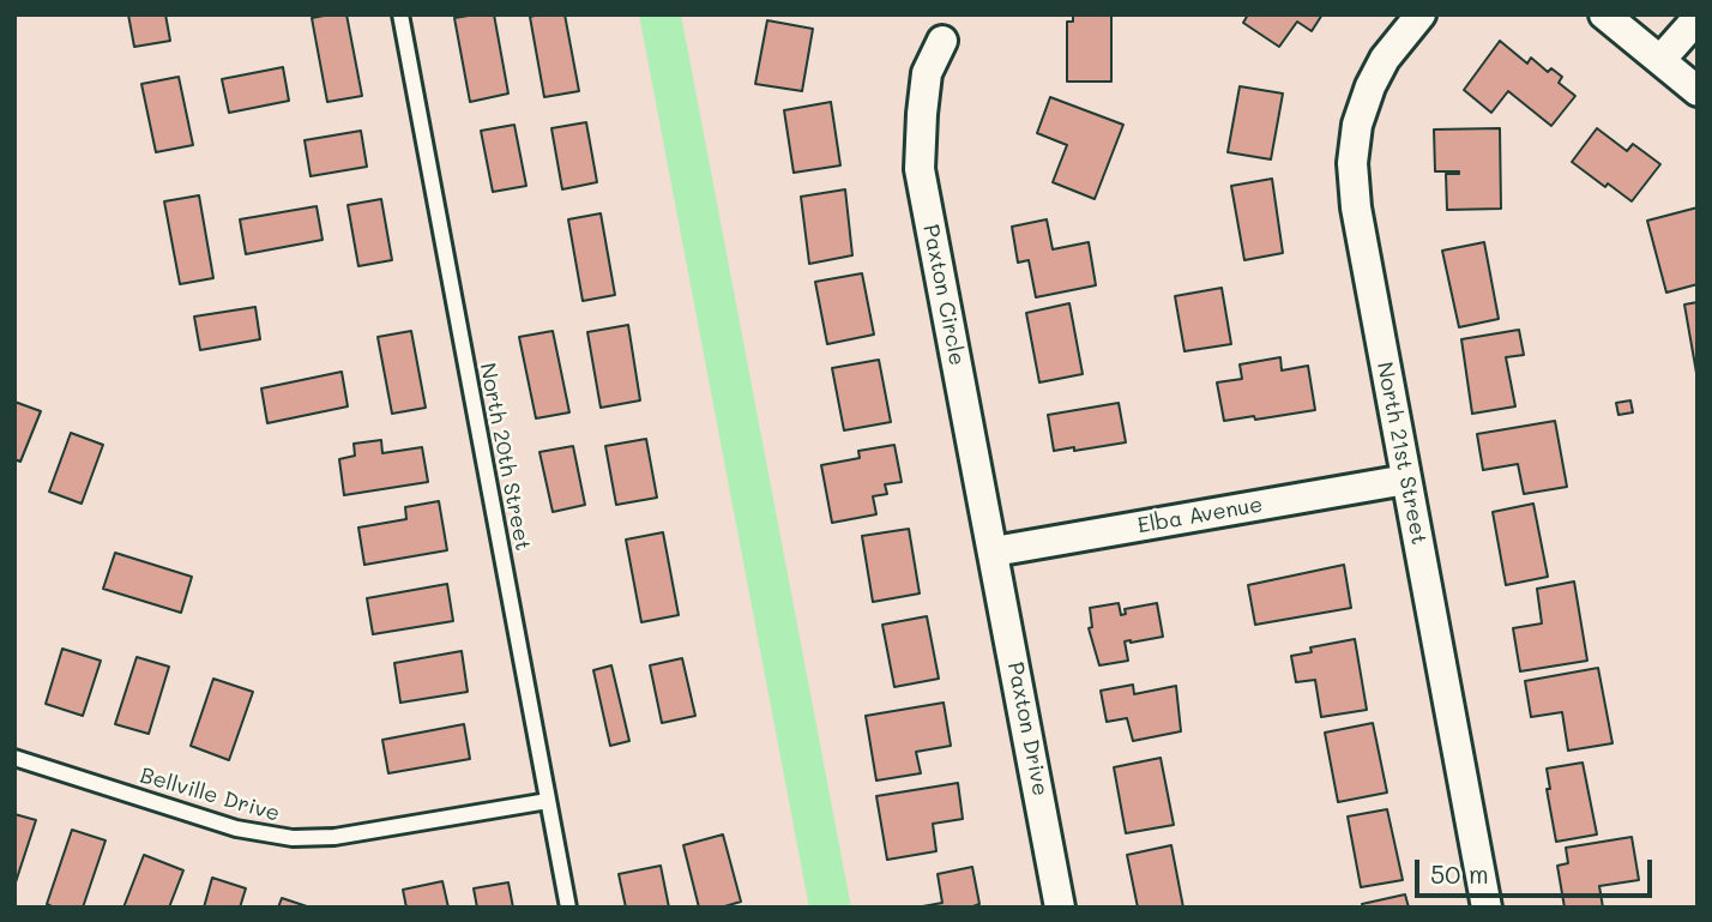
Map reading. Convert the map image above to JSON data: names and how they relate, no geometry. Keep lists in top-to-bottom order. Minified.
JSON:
{"streets":{"street":["Paxton Circle","North 21st Street","Elba Avenue","Paxton Drive"],"lane":["North 20th Street","Bellville Drive"]},"crossings":[["Paxton Circle","Elba Avenue"],["Paxton Circle","Paxton Drive"],["North 21st Street","Elba Avenue"],["North 20th Street","Bellville Drive"],["Elba Avenue","Paxton Drive"]],"scale_bar":"50 m"}
